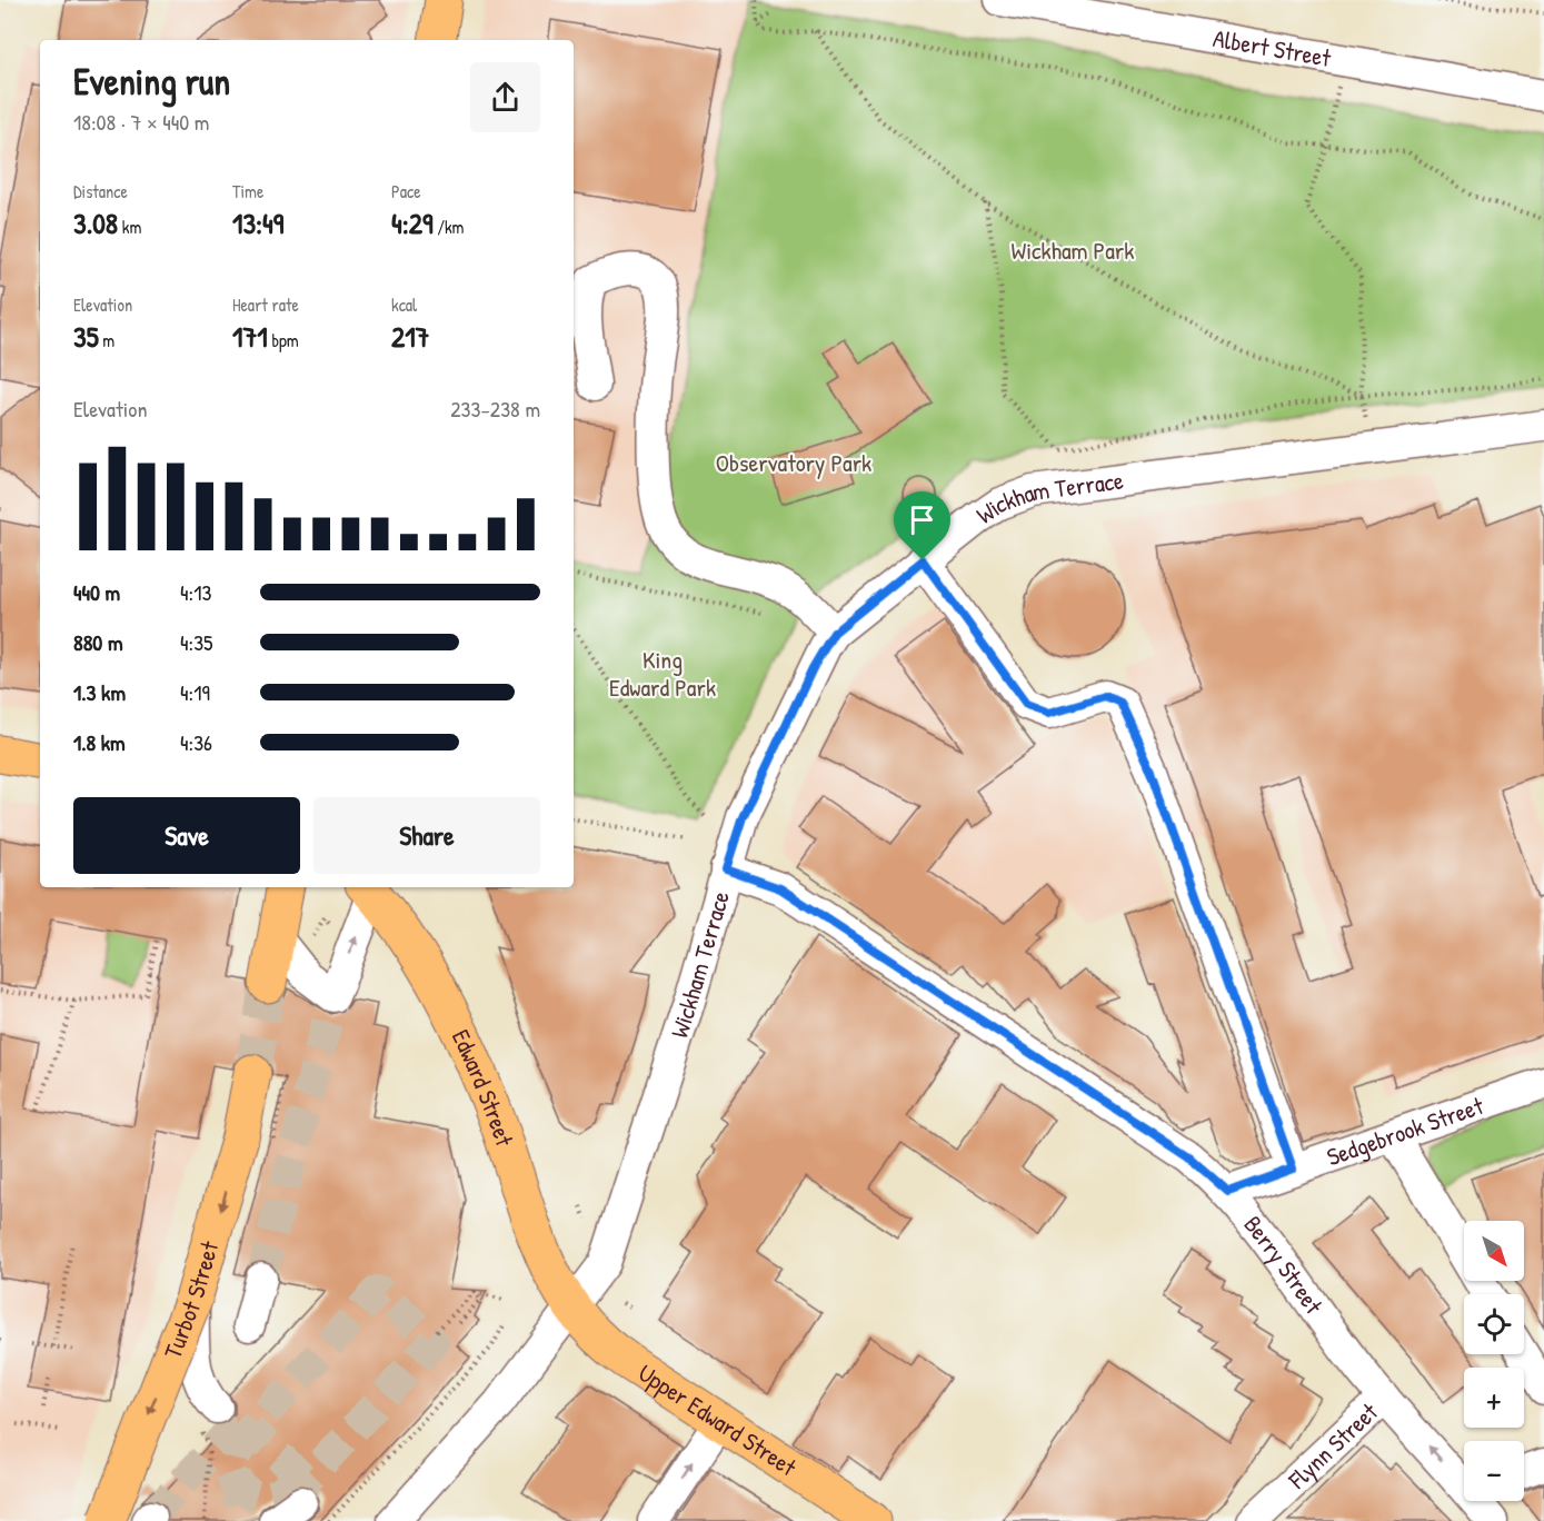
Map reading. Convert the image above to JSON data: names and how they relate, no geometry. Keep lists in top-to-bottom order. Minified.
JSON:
{"streets":{"main road":["Edward Street","Turbot Street","Upper Edward Street"],"street":["Albert Street","Wickham Terrace","Sedgebrook Street","Berry Street","Flynn Street"]},"crossings":[["Wickham Terrace","Edward Street"],["Wickham Terrace","Berry Street"],["Wickham Terrace","Upper Edward Street"],["Edward Street","Upper Edward Street"],["Sedgebrook Street","Berry Street"],["Berry Street","Flynn Street"]],"one_way":["Turbot Street"],"parks":["Wickham Park","Observatory Park","King Edward Park"],"north":"bottom right","page":{"heading":["Evening run","18:08 · 7 × 440 m"],"stats":[["Distance","3.08 km"],["Time","13:49"],["Pace","4:29 /km"],["Elevation","35 m"],["Heart rate","171 bpm"],["kcal","217"]],"chart":["Elevation","233–238 m"],"list":[{"name":"440 m","note":"4:13"},{"name":"880 m","note":"4:35"},{"name":"1.3 km","note":"4:19"},{"name":"1.8 km","note":"4:36"}],"buttons":["Save","Share"],"map_buttons":["+","−"]}}
